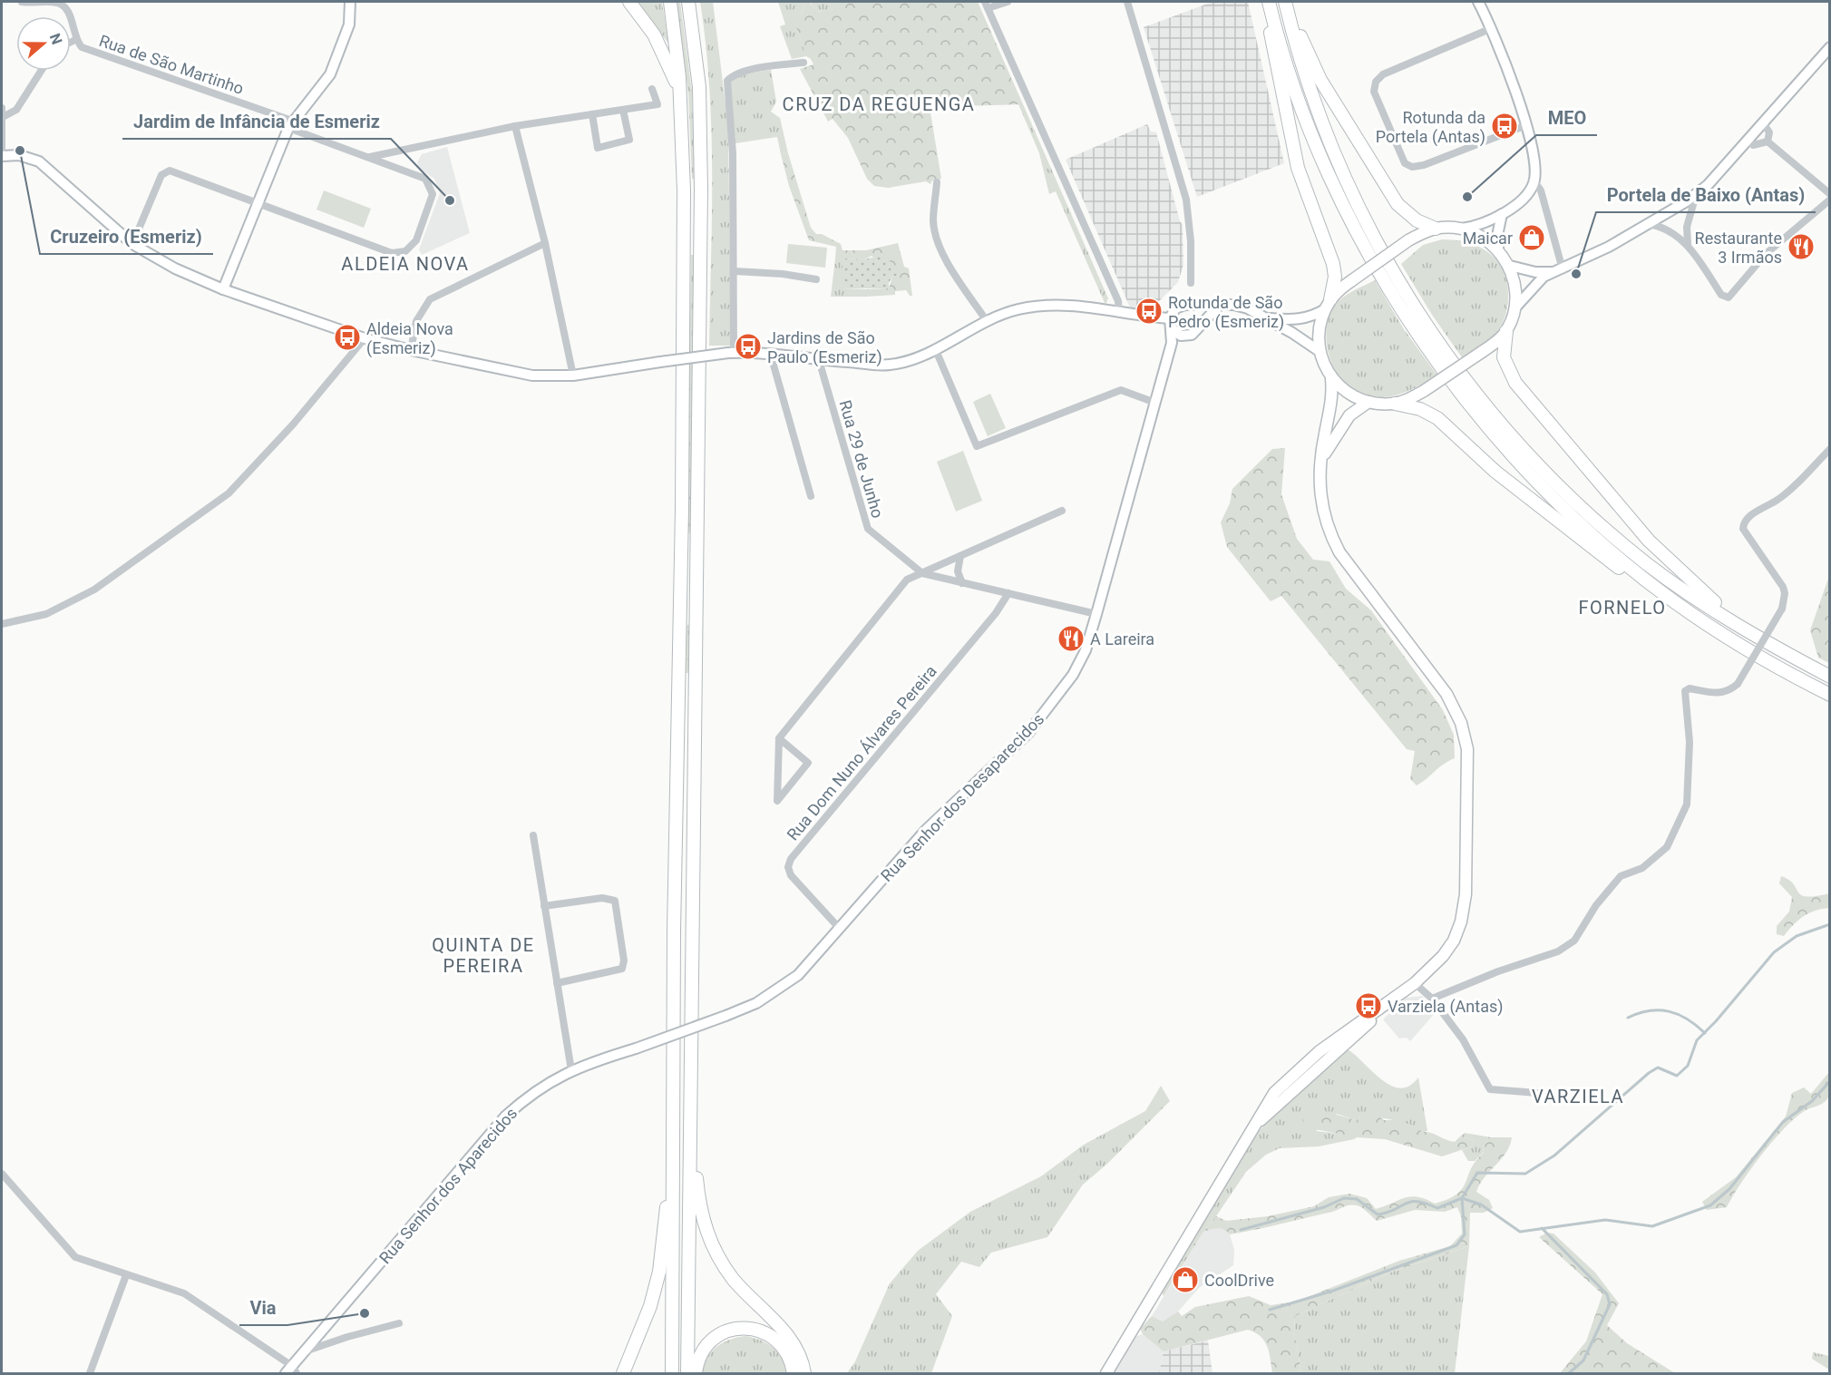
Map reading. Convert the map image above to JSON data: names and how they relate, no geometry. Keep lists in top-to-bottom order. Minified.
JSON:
{"streets":{"street":["Rua de São Martinho","Rua 29 de Junho","Rua Dom Nuno Álvares Pereira","Rua Senhor dos Desaparecidos","Rua Senhor dos Aparecidos"]},"crossings":[["Rua Dom Nuno Álvares Pereira","Rua Senhor dos Desaparecidos"],["Rua Senhor dos Desaparecidos","Rua Senhor dos Aparecidos"]],"districts":["CRUZ DA REGUENGA","ALDEIA NOVA","FORNELO","QUINTA DE PEREIRA","VARZIELA"],"places":{"bus stop":["Rotunda da Portela (Antas)","Rotunda de São Pedro (Esmeriz)","Aldeia Nova (Esmeriz)","Jardins de São Paulo (Esmeriz)","Varziela (Antas)"],"other":["Cruzeiro (Esmeriz)","MEO","Jardim de Infância de Esmeriz","Portela de Baixo (Antas)","Via"],"shop":["Maicar","CoolDrive"],"restaurant":["Restaurante 3 Irmãos","A Lareira"]},"north":"right"}
